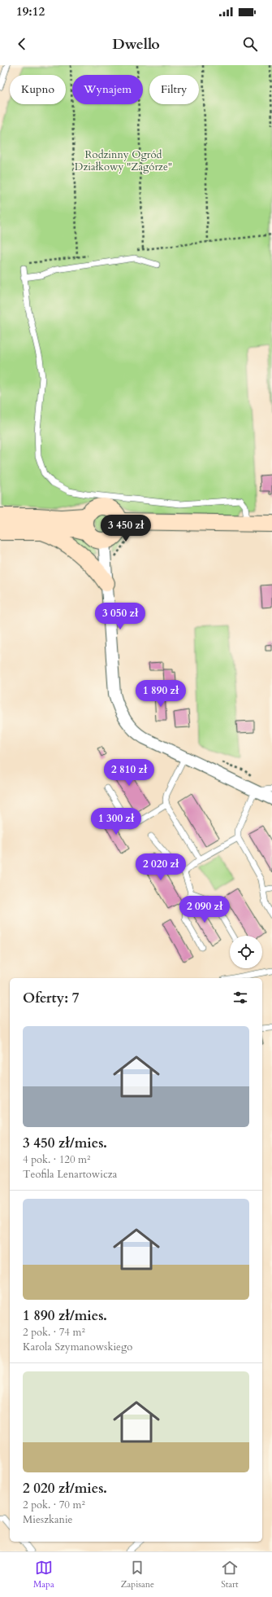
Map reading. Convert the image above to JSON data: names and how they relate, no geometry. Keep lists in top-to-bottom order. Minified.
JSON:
{"parks":["Rodzinny Ogród Działkowy \"Zagórze\""],"page":{"status":"19:12","header":"Dwello","chip":["Kupno","Wynajem","Filtry"],"price":["3 450 zł","3 050 zł","1 890 zł","2 810 zł","1 300 zł","2 020 zł","2 090 zł"],"heading":"Oferty: 7","list":[{"name":"3 450 zł/mies.","note":"4 pok. · 120 m² · Teofila Lenartowicza"},{"name":"1 890 zł/mies.","note":"2 pok. · 74 m² · Karola Szymanowskiego"},{"name":"2 020 zł/mies.","note":"2 pok. · 70 m² · Mieszkanie"}],"tabs":["Mapa","Zapisane","Start"]}}
